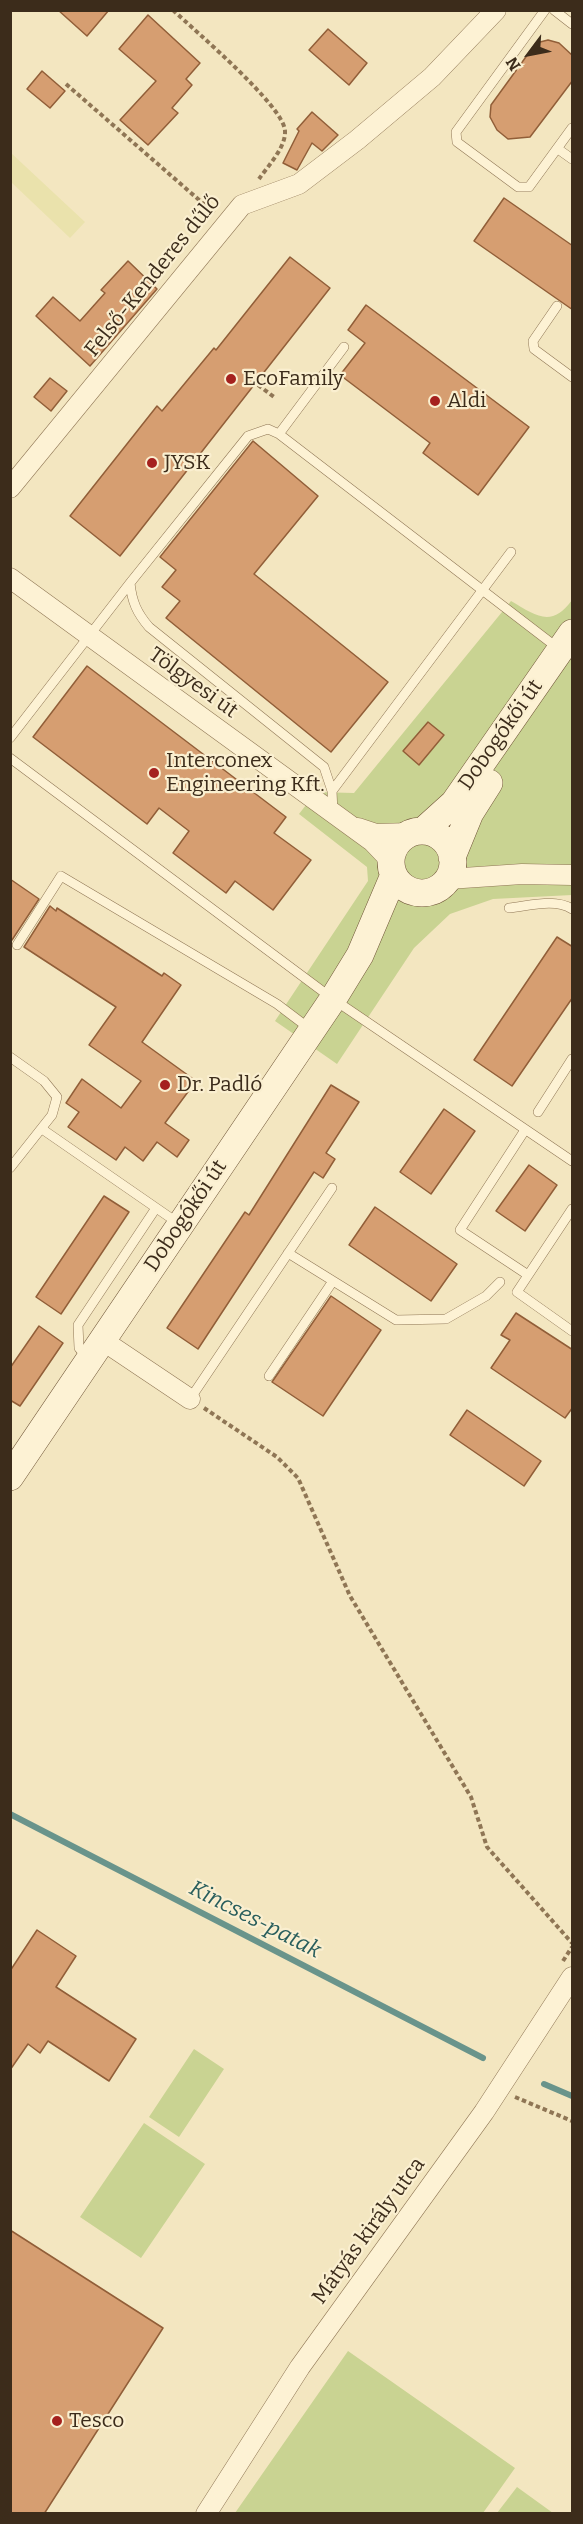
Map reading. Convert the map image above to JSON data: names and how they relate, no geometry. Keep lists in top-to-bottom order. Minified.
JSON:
{"streets":{"main road":["Dobogókői út"],"street":["Felső-Kenderes dűlő","Tölgyesi út","Mátyás király utca"]},"crossings":[["Tölgyesi út","Dobogókői út"]],"water":["Kincses-patak"],"places":["EcoFamily","Aldi","JYSK","Interconex Engineering Kft.","Dr. Padló","Tesco"],"north":"bottom left"}
